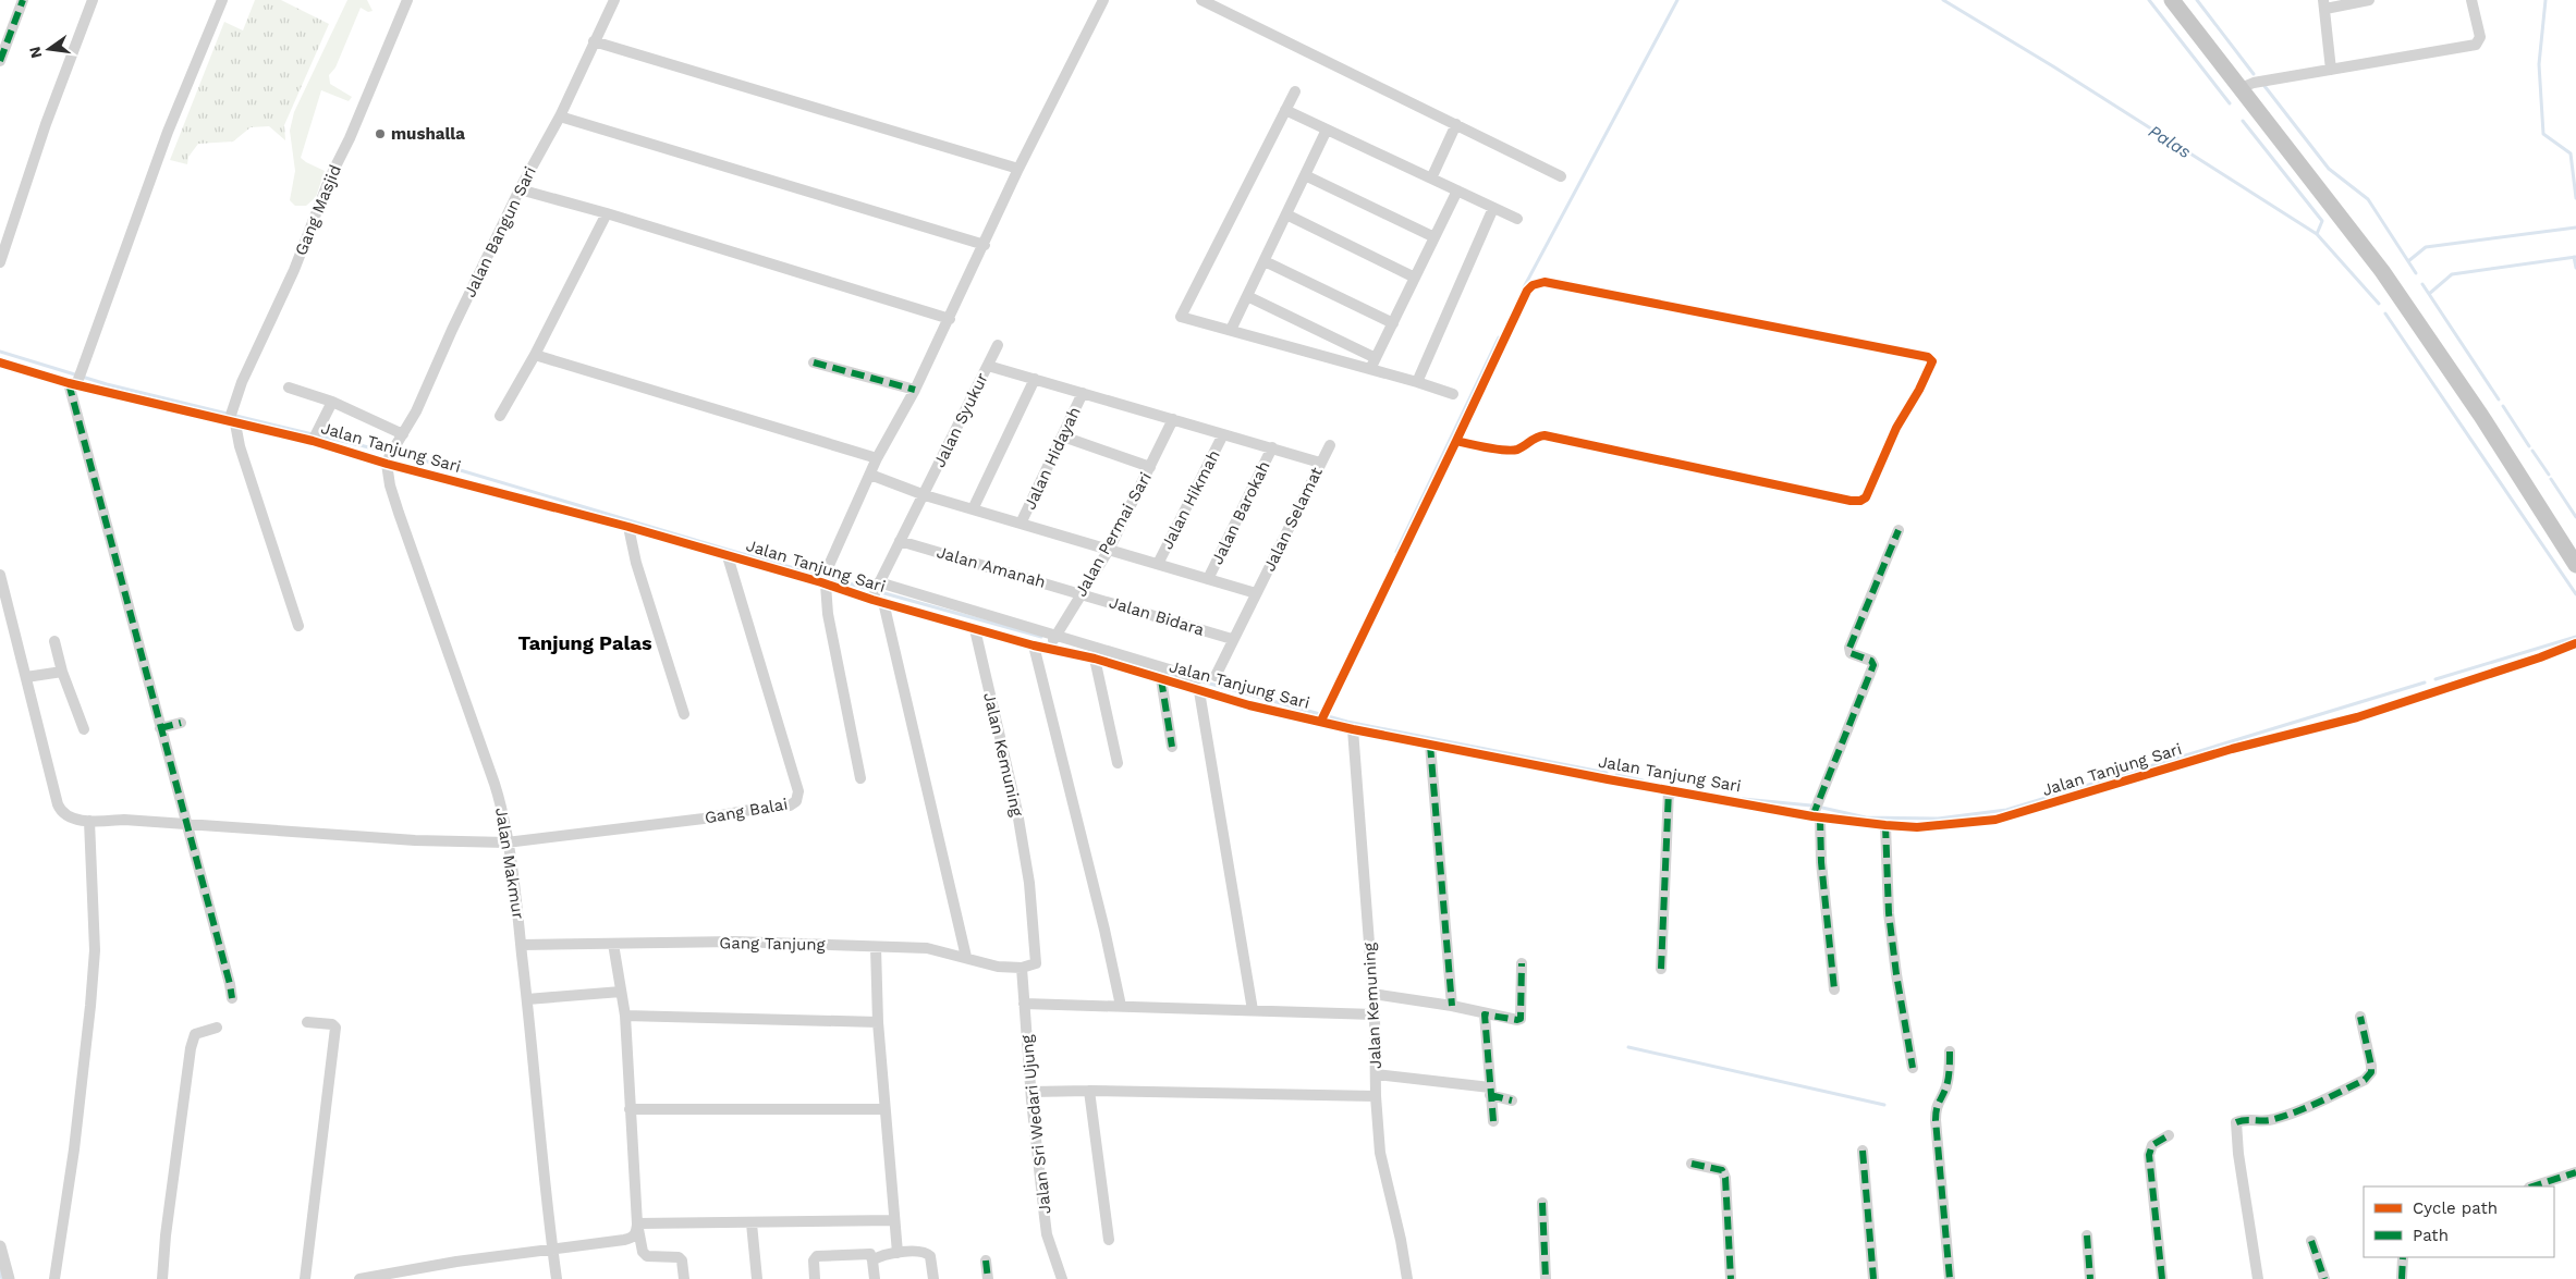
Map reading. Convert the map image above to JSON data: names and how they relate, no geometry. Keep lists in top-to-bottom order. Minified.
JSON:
{"streets":{"street":["Gang Masjid","Jalan Bangun Sari","Jalan Syukur","Jalan Tanjung Sari","Jalan Hidayah","Jalan Hikmah","Jalan Barokah","Jalan Selamat","Jalan Permai Sari","Jalan Amanah","Jalan Bidara","Jalan Kemuning","Gang Balai","Jalan Makmur","Gang Tanjung","Jalan Sri Wedari Ujung"]},"crossings":[["Gang Masjid","Jalan Tanjung Sari"],["Jalan Bangun Sari","Jalan Tanjung Sari"],["Jalan Bangun Sari","Jalan Makmur"],["Jalan Syukur","Jalan Tanjung Sari"],["Jalan Syukur","Jalan Amanah"],["Jalan Tanjung Sari","Jalan Permai Sari"],["Jalan Tanjung Sari","Jalan Kemuning"],["Jalan Tanjung Sari","Gang Balai"],["Jalan Tanjung Sari","Jalan Makmur"],["Jalan Selamat","Jalan Bidara"],["Jalan Permai Sari","Jalan Amanah"],["Jalan Permai Sari","Jalan Bidara"],["Jalan Amanah","Jalan Bidara"],["Jalan Kemuning","Gang Tanjung"],["Jalan Kemuning","Jalan Sri Wedari Ujung"],["Gang Balai","Jalan Makmur"],["Jalan Makmur","Gang Tanjung"],["Gang Tanjung","Jalan Sri Wedari Ujung"]],"districts":["Tanjung Palas"],"water":["Palas"],"places":["mushalla"],"legend":["Cycle path","Path"],"north":"left"}
